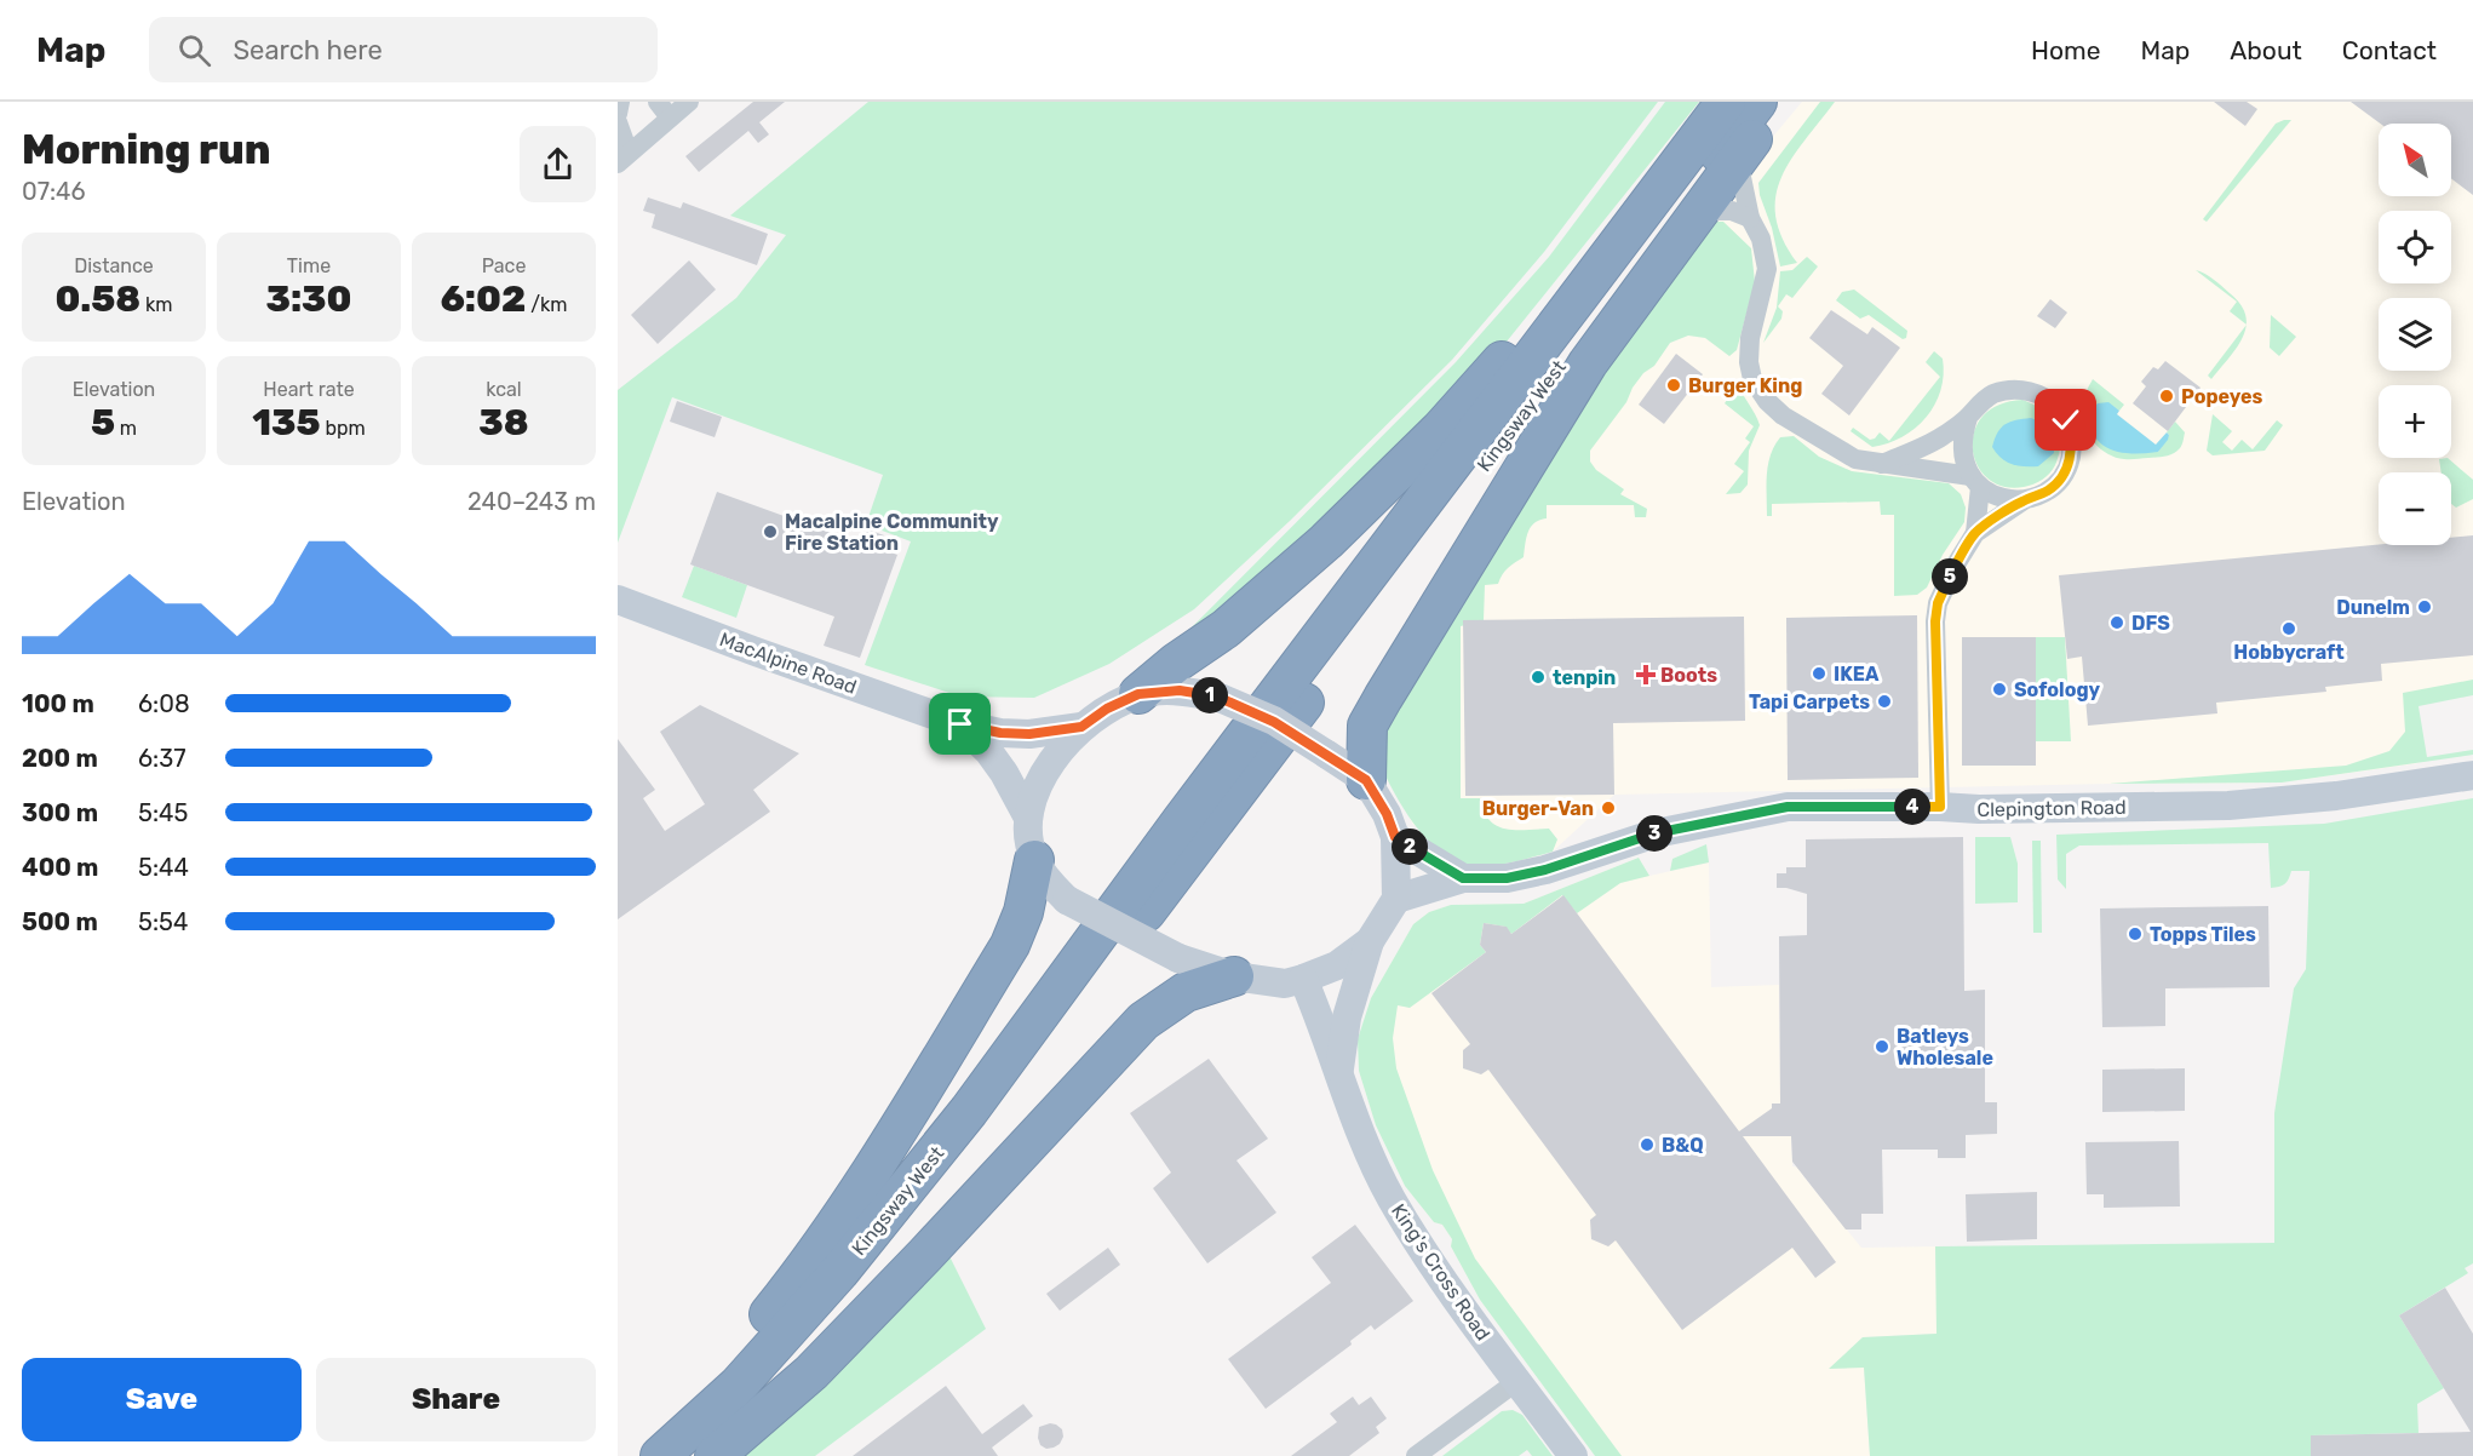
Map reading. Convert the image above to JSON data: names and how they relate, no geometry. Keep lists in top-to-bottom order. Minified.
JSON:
{"streets":{"highway":["Kingsway West"],"main road":["MacAlpine Road","Clepington Road","King's Cross Road"]},"places":{"other":["Burger King","Popeyes","Macalpine Community Fire Station","Dunelm","DFS","Hobbycraft","IKEA","tenpin","Sofology","Tapi Carpets","Burger-Van","Topps Tiles","Batleys Wholesale","B&Q"],"health":["Boots"]},"north":"top left","page":{"header":"Map","search":"Search here","nav":["Home","Map","About","Contact"],"heading":["Morning run","07:46"],"map_buttons":["+","−"],"stats":[["Distance","0.58 km"],["Time","3:30"],["Pace","6:02 /km"],["Elevation","5 m"],["Heart rate","135 bpm"],["kcal","38"]],"chart":["Elevation","240–243 m"],"pins":["5","1","4","3","2"],"list":[{"name":"100 m","note":"6:08"},{"name":"200 m","note":"6:37"},{"name":"300 m","note":"5:45"},{"name":"400 m","note":"5:44"},{"name":"500 m","note":"5:54"}],"buttons":["Save","Share"]}}
